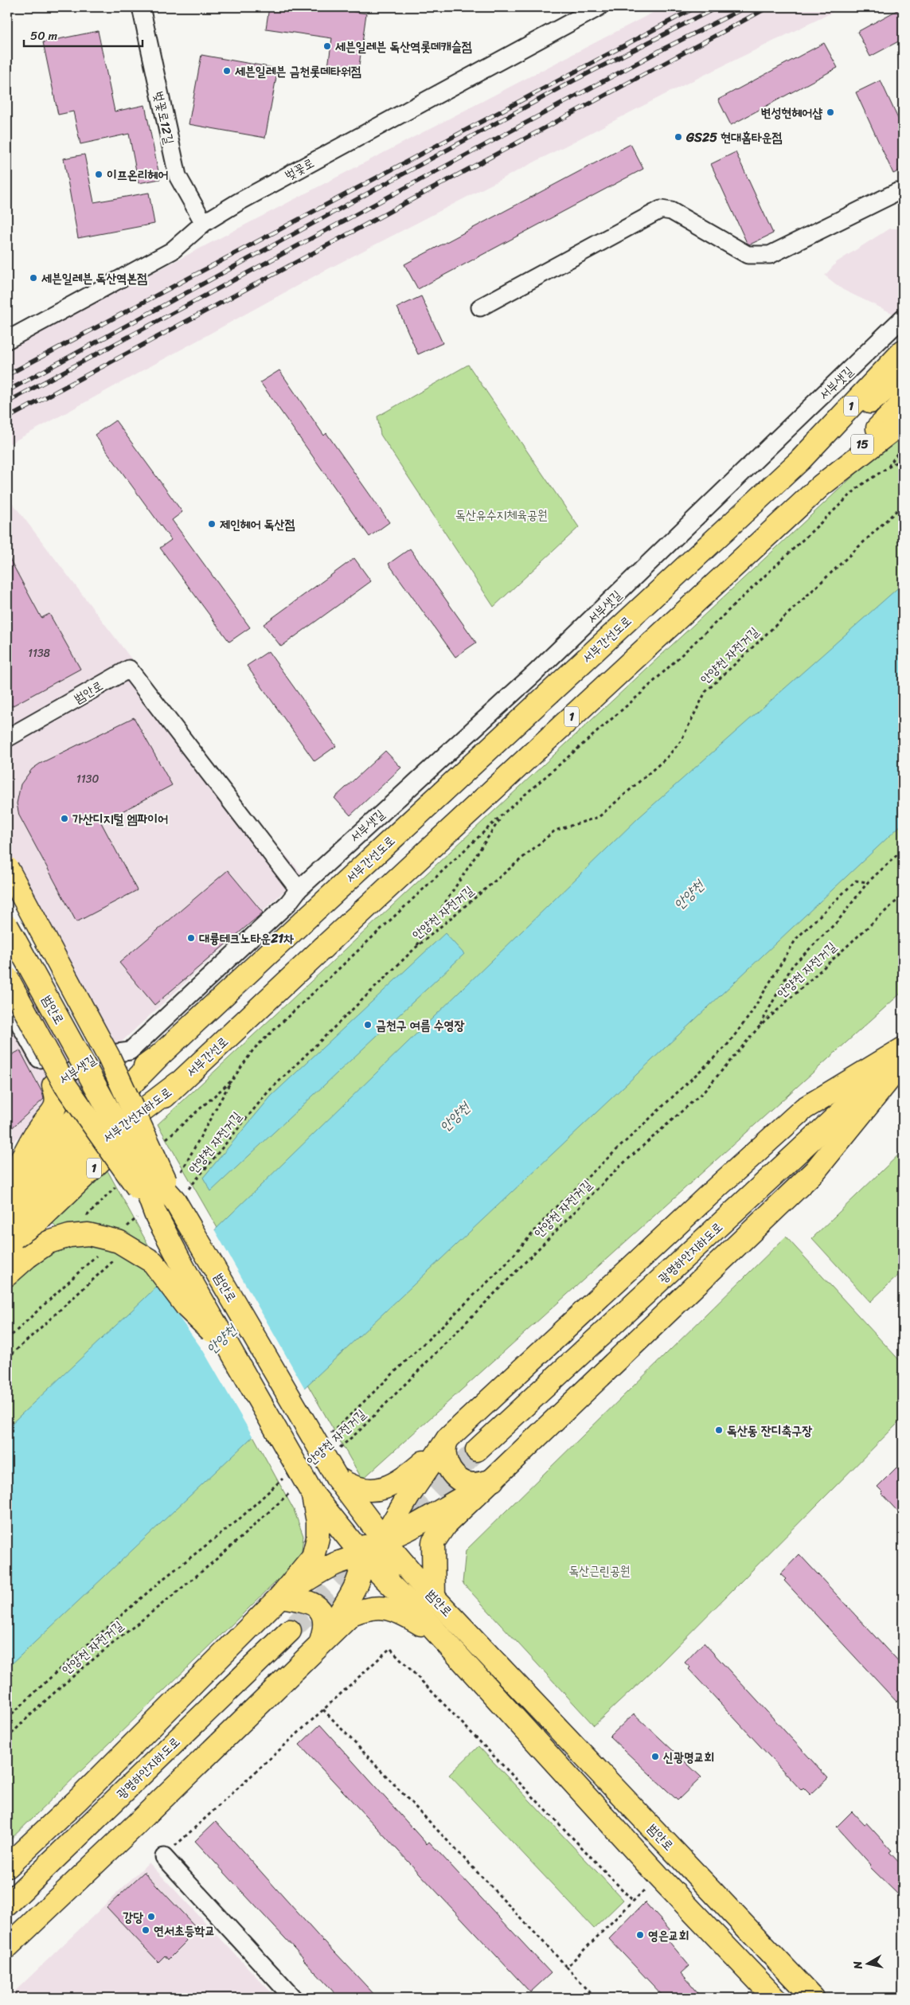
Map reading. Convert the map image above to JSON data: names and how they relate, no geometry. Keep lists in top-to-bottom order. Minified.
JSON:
{"streets":{"main road":["1","15","서부간선도로","범안로","서부간선로","서부간선지하도로","광명하안지하도로"],"street":["벚꽃로12길","벚꽃로","서부샛길"],"path":["안양천 자전거길"]},"crossings":[["벚꽃로12길","벚꽃로"],["서부샛길","범안로"],["1","15"],["1","서부간선도로"],["1","서부간선로"],["1","서부간선지하도로"],["15","서부간선도로"],["15","서부간선로"],["서부간선도로","서부간선지하도로"],["안양천 자전거길","범안로"],["서부간선로","서부간선지하도로"]],"water":["안양천"],"parks":["독산유수지체육공원","독산근린공원"],"places":["세븐일레븐 독산역롯데캐슬점","세븐일레븐 금천롯데타워점","변성현헤어샵","GS25 현대홈타운점","이프온리헤어","세븐일레븐 독산역본점","제인헤어 독산점","가산디지털 엠파이어","대륭테크노타운21차","금천구 여름 수영장","독산동 잔디축구장","신광명교회","강당","연서초등학교","영은교회"],"house_numbers":["1138","1130"],"scale_bar":"50 m","north":"left"}
